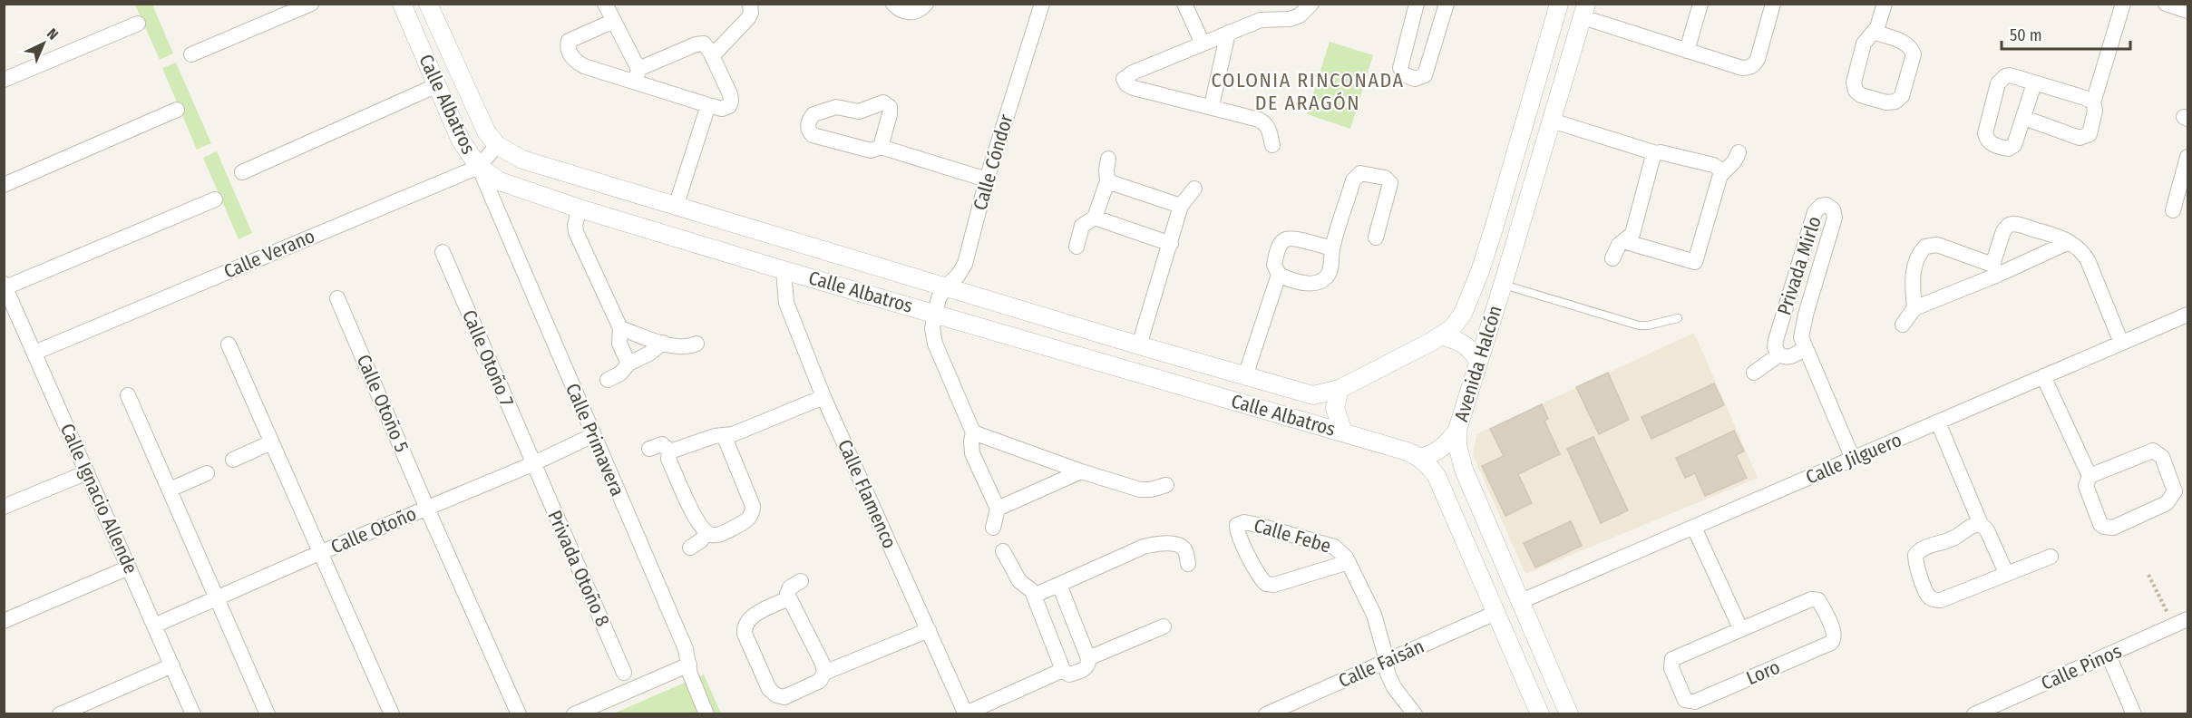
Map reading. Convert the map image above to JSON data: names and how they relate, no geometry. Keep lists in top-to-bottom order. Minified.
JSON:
{"streets":{"street":["Calle Albatros","Calle Cóndor","Calle Verano","Privada Mirlo","Calle Otoño 7","Avenida Halcón","Calle Otoño 5","Calle Primavera","Calle Jilguero","Calle Flamenco","Calle Ignacio Allende","Calle Otoño","Calle Febe","Privada Otoño 8","Calle Faisán","Calle Pinos","Loro"]},"crossings":[["Calle Albatros","Calle Cóndor"],["Calle Albatros","Calle Verano"],["Calle Albatros","Avenida Halcón"],["Calle Albatros","Calle Primavera"],["Calle Albatros","Calle Flamenco"],["Calle Verano","Calle Primavera"],["Calle Verano","Calle Ignacio Allende"],["Calle Otoño 7","Calle Otoño"],["Calle Otoño 7","Privada Otoño 8"],["Avenida Halcón","Calle Jilguero"],["Calle Otoño 5","Calle Otoño"],["Calle Primavera","Calle Otoño"],["Calle Ignacio Allende","Calle Otoño"],["Calle Otoño","Privada Otoño 8"]],"districts":["COLONIA RINCONADA DE ARAGÓN"],"scale_bar":"50 m","north":"top right"}
